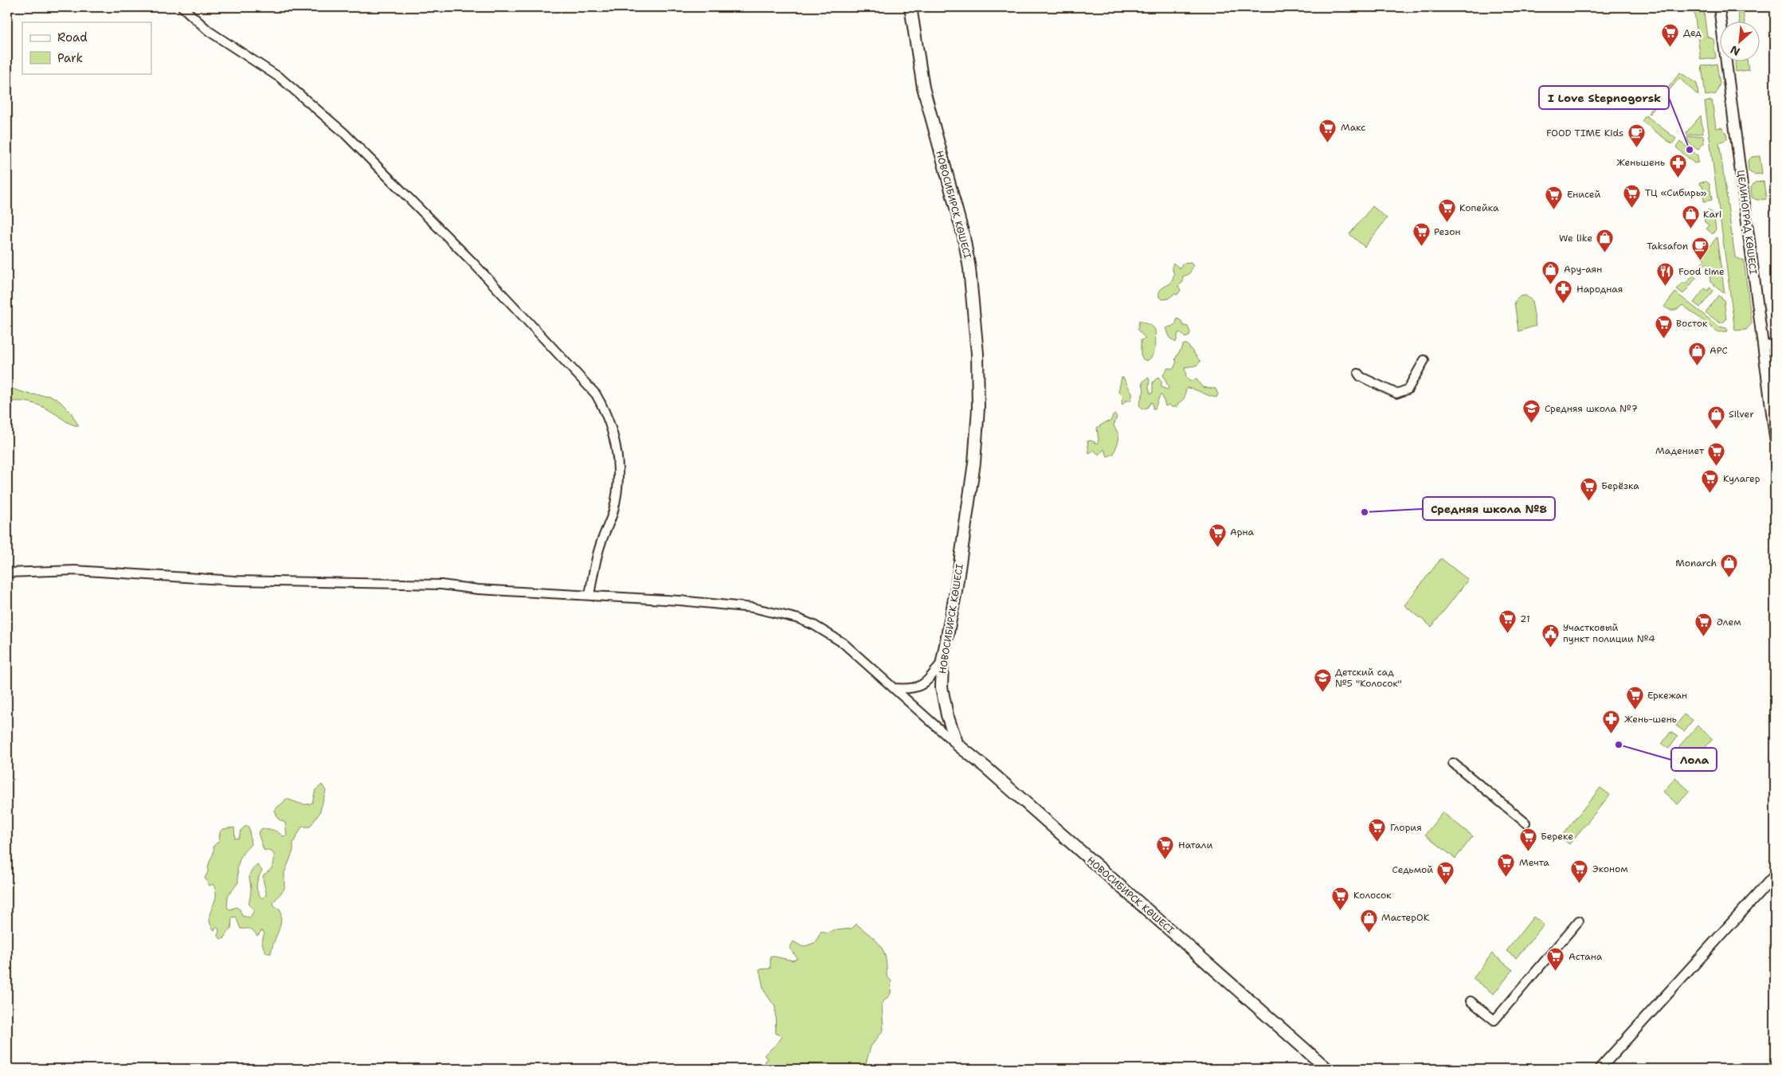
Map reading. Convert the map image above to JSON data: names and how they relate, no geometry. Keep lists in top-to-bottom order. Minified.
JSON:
{"streets":{"main road":["НОВОСИБИРСК КӨШЕСІ"],"street":["ЦЕЛИНОГРАД КӨШЕСІ"]},"places":{"supermarket":["Дед","Макс","ТЦ «Сибирь»","Енисей","Копейка","Резон","Восток","Мадениет","Кулагер","Берёзка","Арна","21","Әлем","Еркежан","Глория","Береке","Натали","Мечта","Эконом","Седьмой","Колосок","Астана"],"cafe":["FOOD TIME Kids","Taksafon"],"other":["I Love Stepnogorsk","Средняя школа №8","Лола"],"pharmacy":["Женьшень","Народная","Жень-шень"],"shop":["Kari","We like","Ару-аян","АРС","Silver","Monarch","МастерOK"],"restaurant":["Food time"],"school or university":["Средняя школа №7","Детский сад №5 \"Колосок\""],"public building":["Участковый пункт полиции №4"]},"legend":["Road","Park"],"north":"bottom left"}
